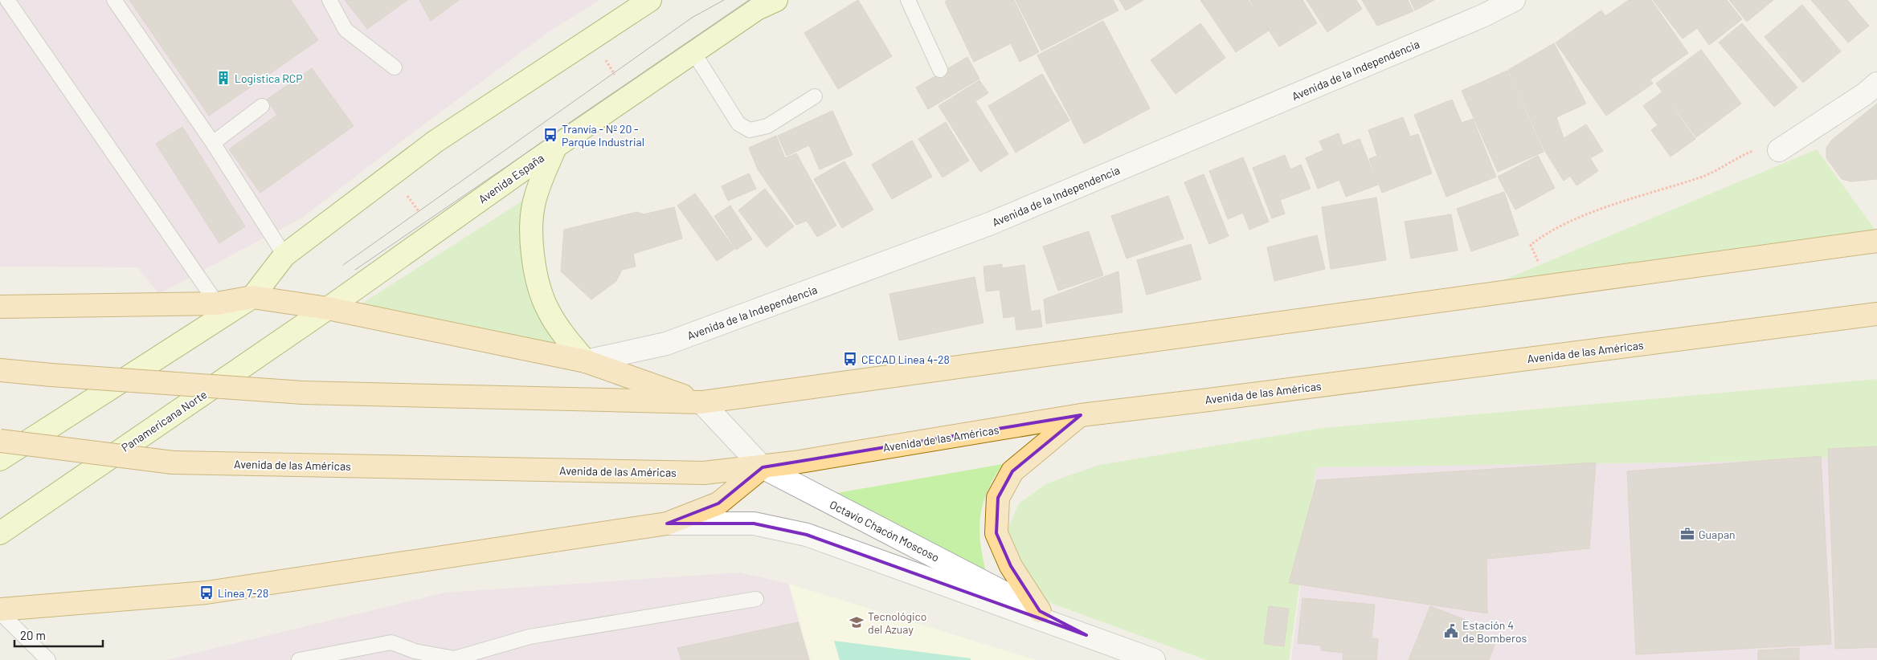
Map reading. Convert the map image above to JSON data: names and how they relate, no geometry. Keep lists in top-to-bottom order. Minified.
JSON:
{"streets":{"main road":["Avenida España","Avenida de las Américas","Panamericana Norte"],"street":["Avenida de la Independencia","Octavio Chacón Moscoso"]},"crossings":[["Avenida España","Panamericana Norte"],["Avenida de las Américas","Octavio Chacón Moscoso"]],"places":{"building":["Logistica RCP"],"bus stop":["Tranvía - Nº 20 - Parque Industrial","CECAD Linea 4-28","Linea 7-28"],"office":["Guapan"],"school or university":["Tecnológico del Azuay"],"public building":["Estación 4 de Bomberos"]},"scale_bar":"20 m"}
